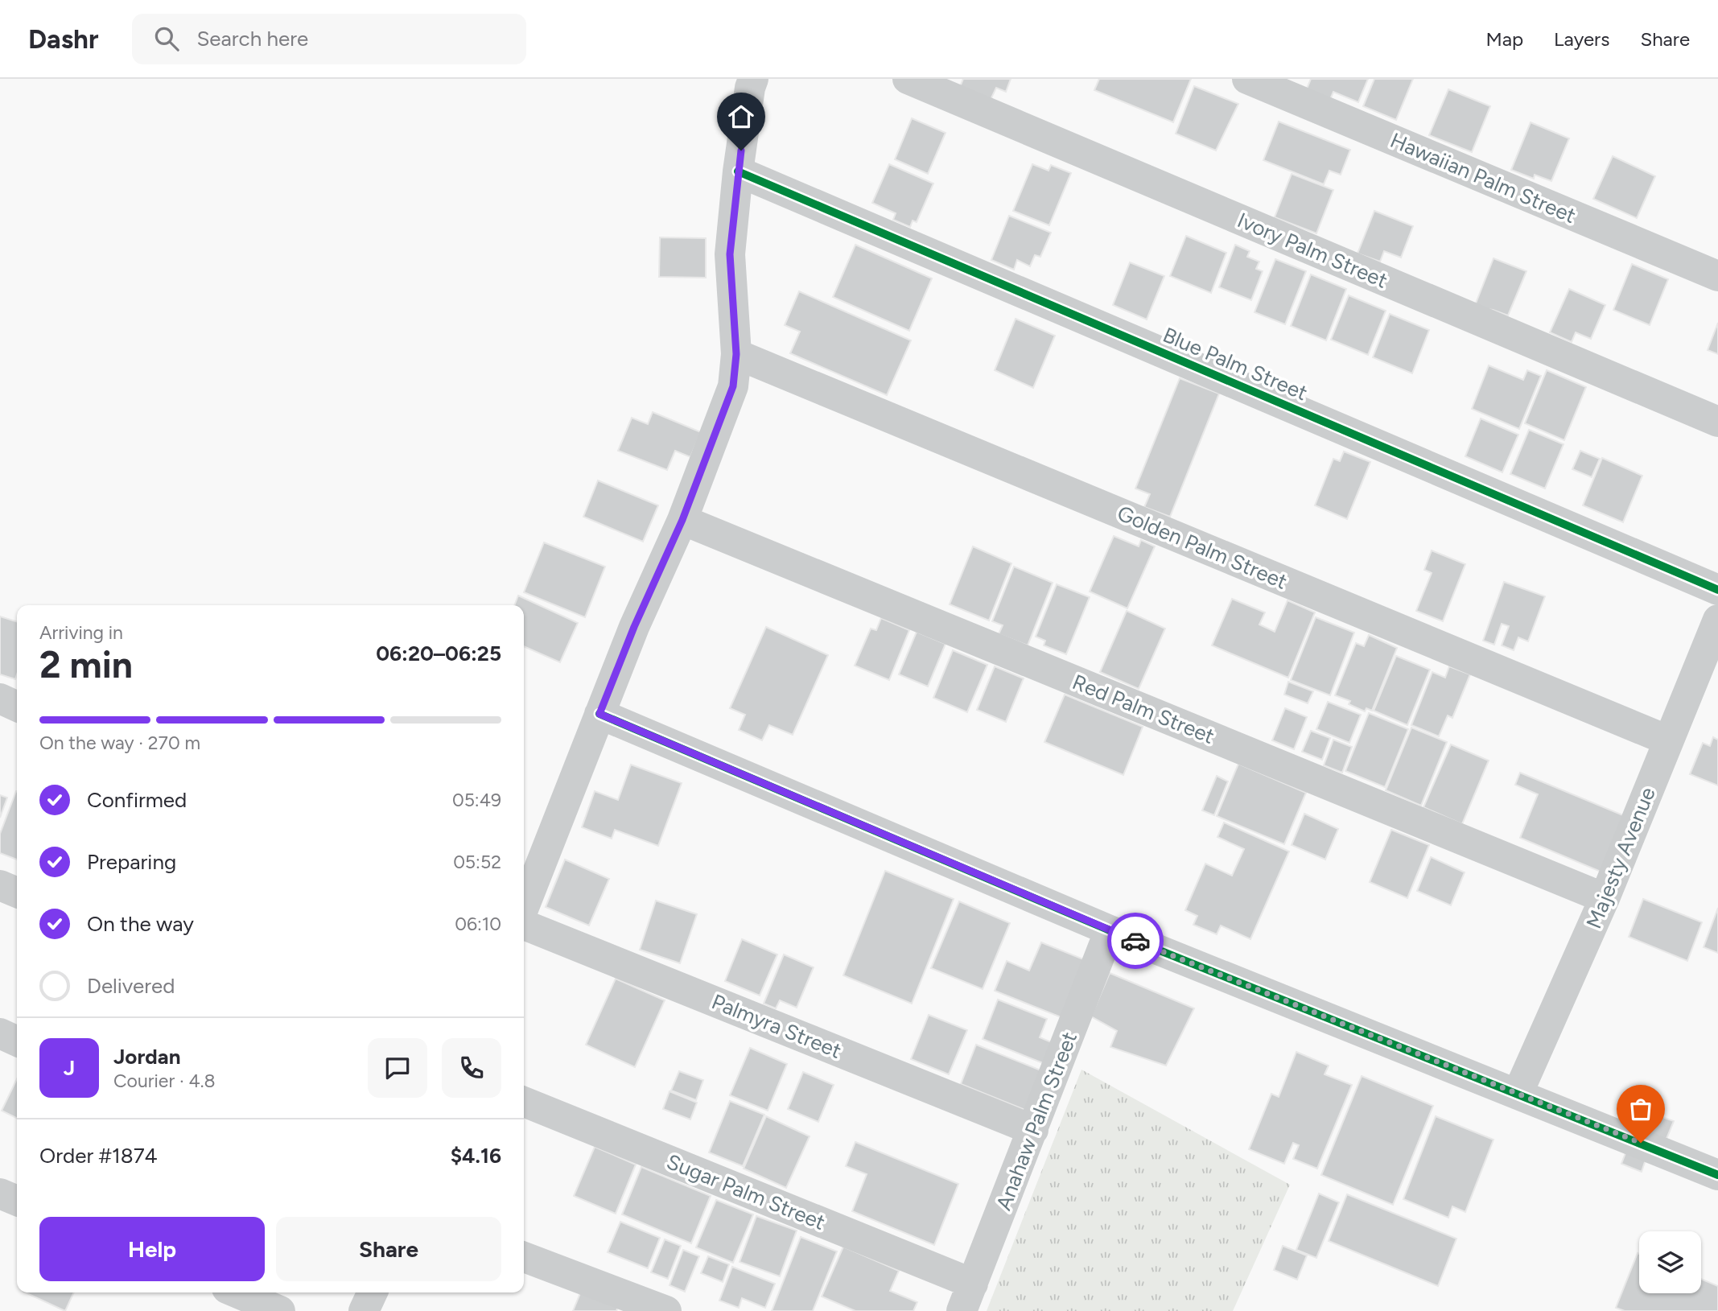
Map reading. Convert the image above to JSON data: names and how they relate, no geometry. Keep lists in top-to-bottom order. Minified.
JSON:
{"streets":{"street":["Hawaiian Palm Street","Ivory Palm Street","Blue Palm Street","Golden Palm Street","Red Palm Street","Majesty Avenue","Palmyra Street","Anahaw Palm Street","Sugar Palm Street"]},"crossings":[["Golden Palm Street","Majesty Avenue"],["Red Palm Street","Majesty Avenue"],["Palmyra Street","Anahaw Palm Street"],["Anahaw Palm Street","Sugar Palm Street"]],"page":{"header":"Dashr","search":"Search here","nav":["Map","Layers","Share"],"heading":["2 min","Arriving in","06:20–06:25"],"panel":["Jordan","Courier · 4.8","Order #1874","$4.16"],"bar":"On the way · 270 m","list":[["Confirmed","05:49"],["Preparing","05:52"],["On the way","06:10"],"Delivered"],"round":"J","buttons":["Help","Share"]}}
